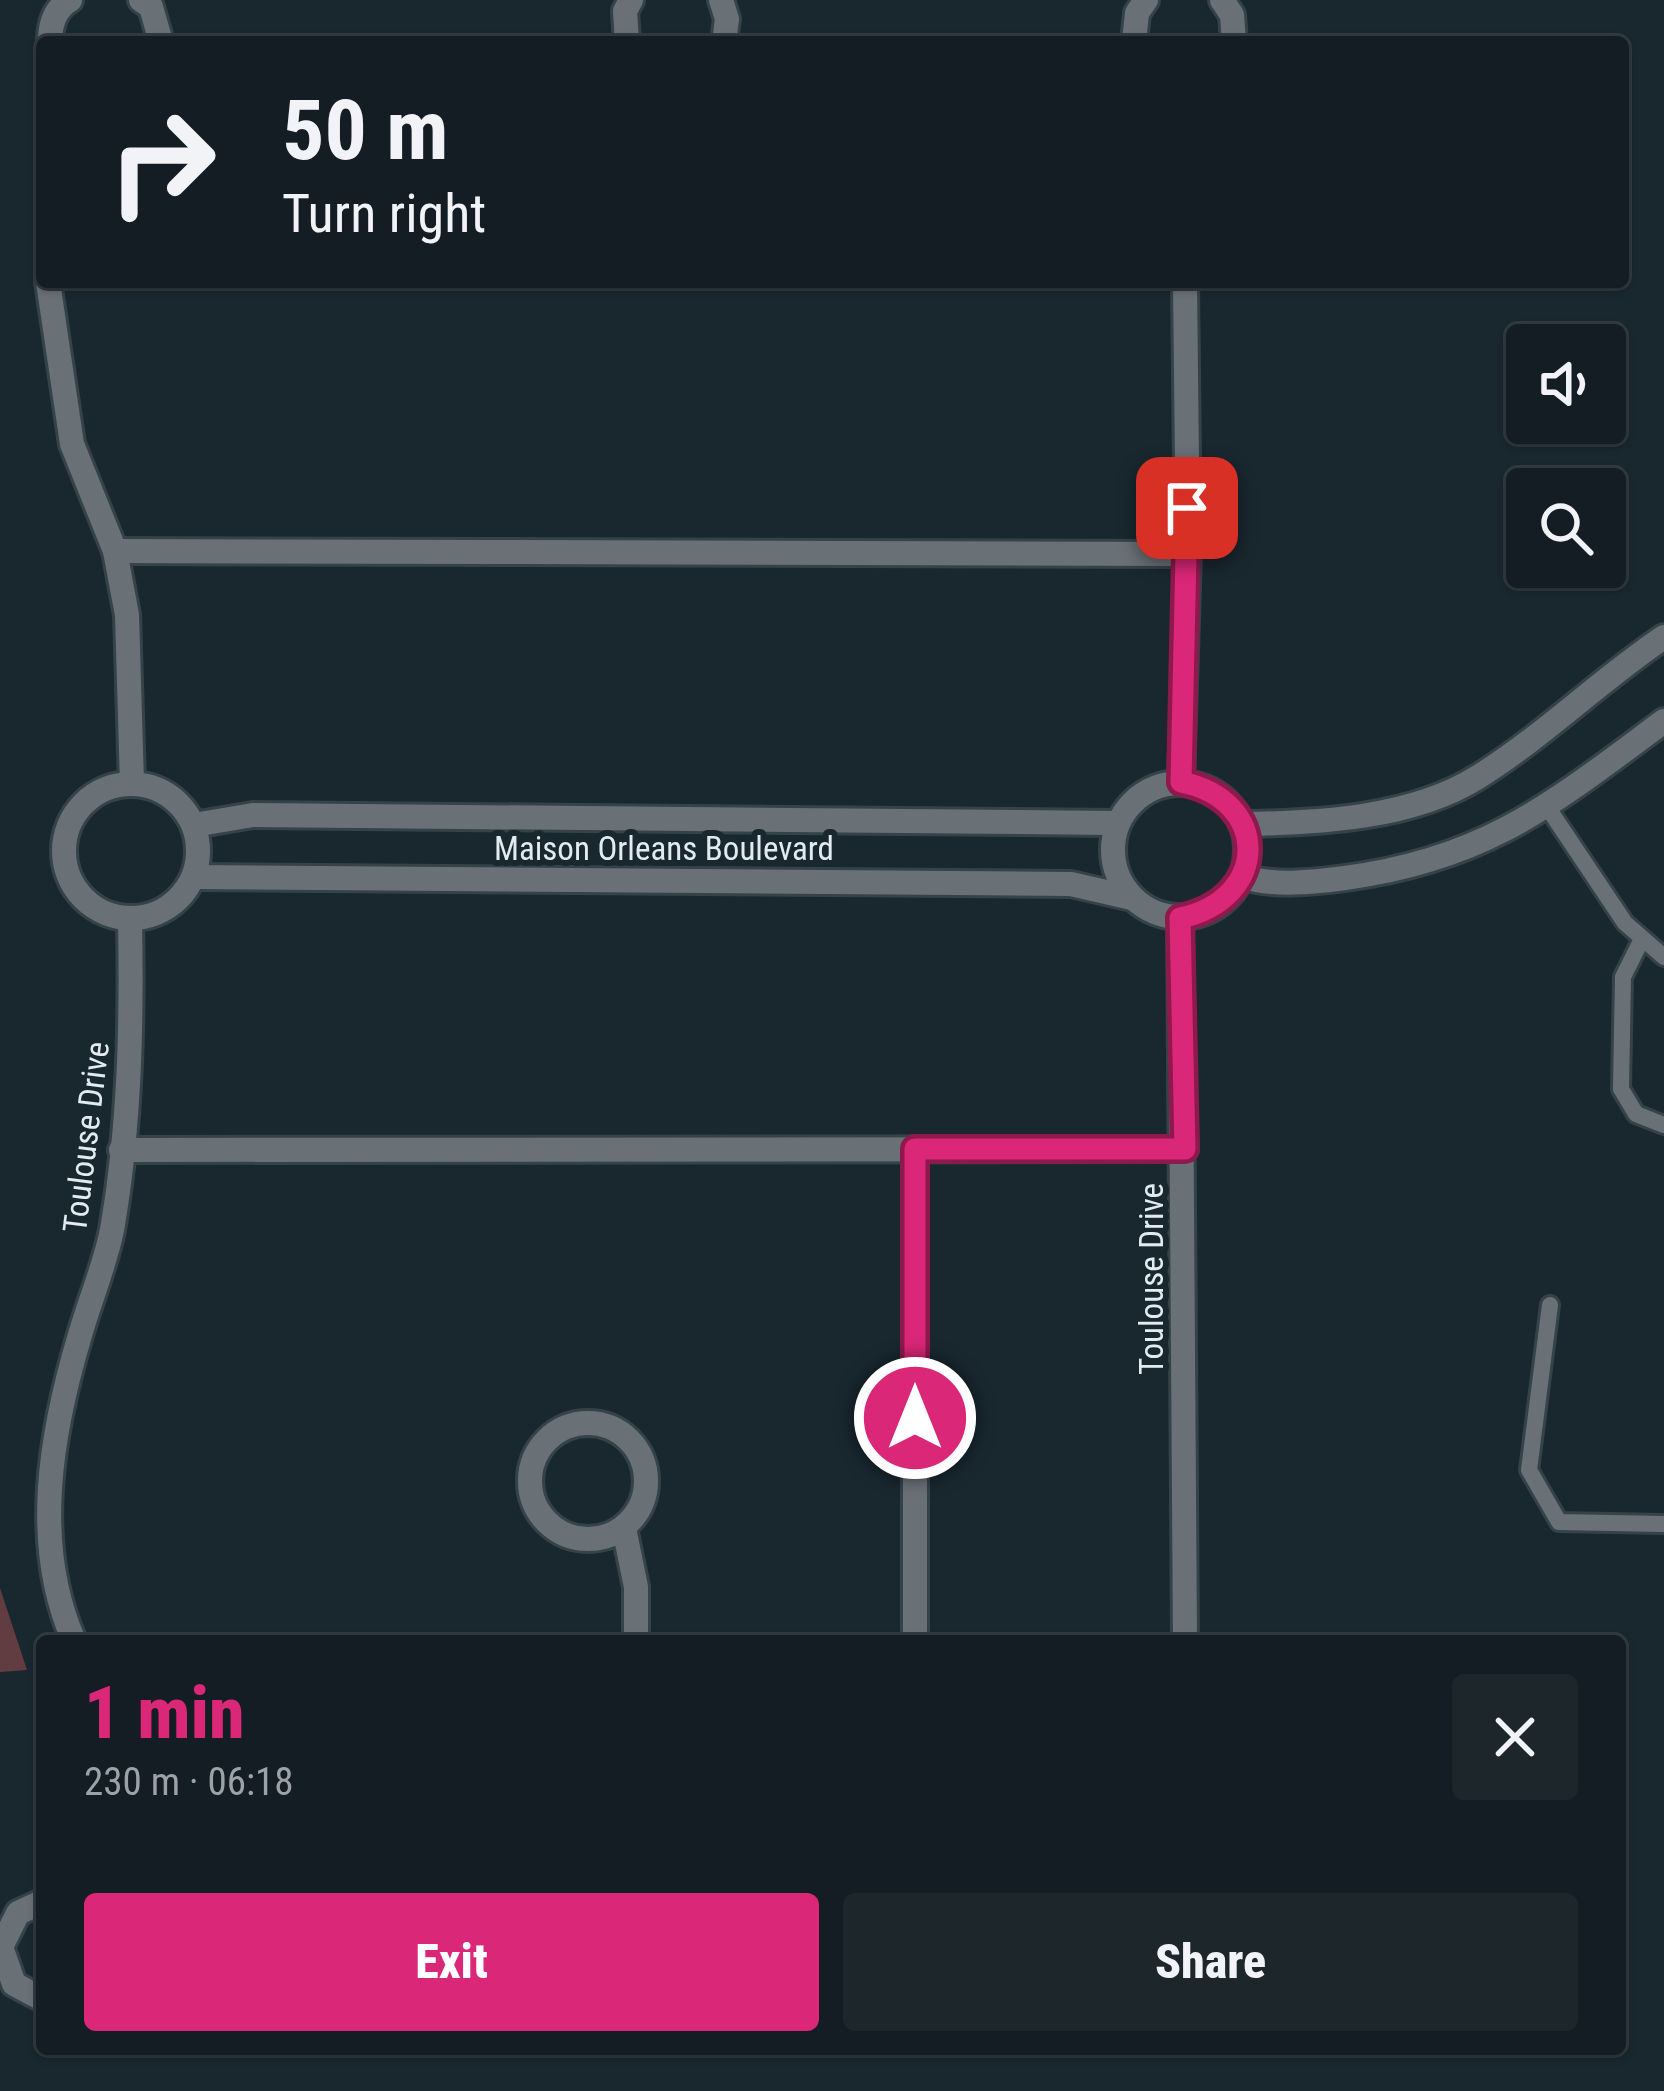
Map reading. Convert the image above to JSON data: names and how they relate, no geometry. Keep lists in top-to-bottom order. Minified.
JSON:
{"streets":{"street":["Maison Orleans Boulevard","Toulouse Drive"]},"crossings":[["Maison Orleans Boulevard","Toulouse Drive"]],"page":{"turn":["50 m","Turn right"],"heading":["1 min","230 m · 06:18"],"buttons":["Exit","Share"]}}
